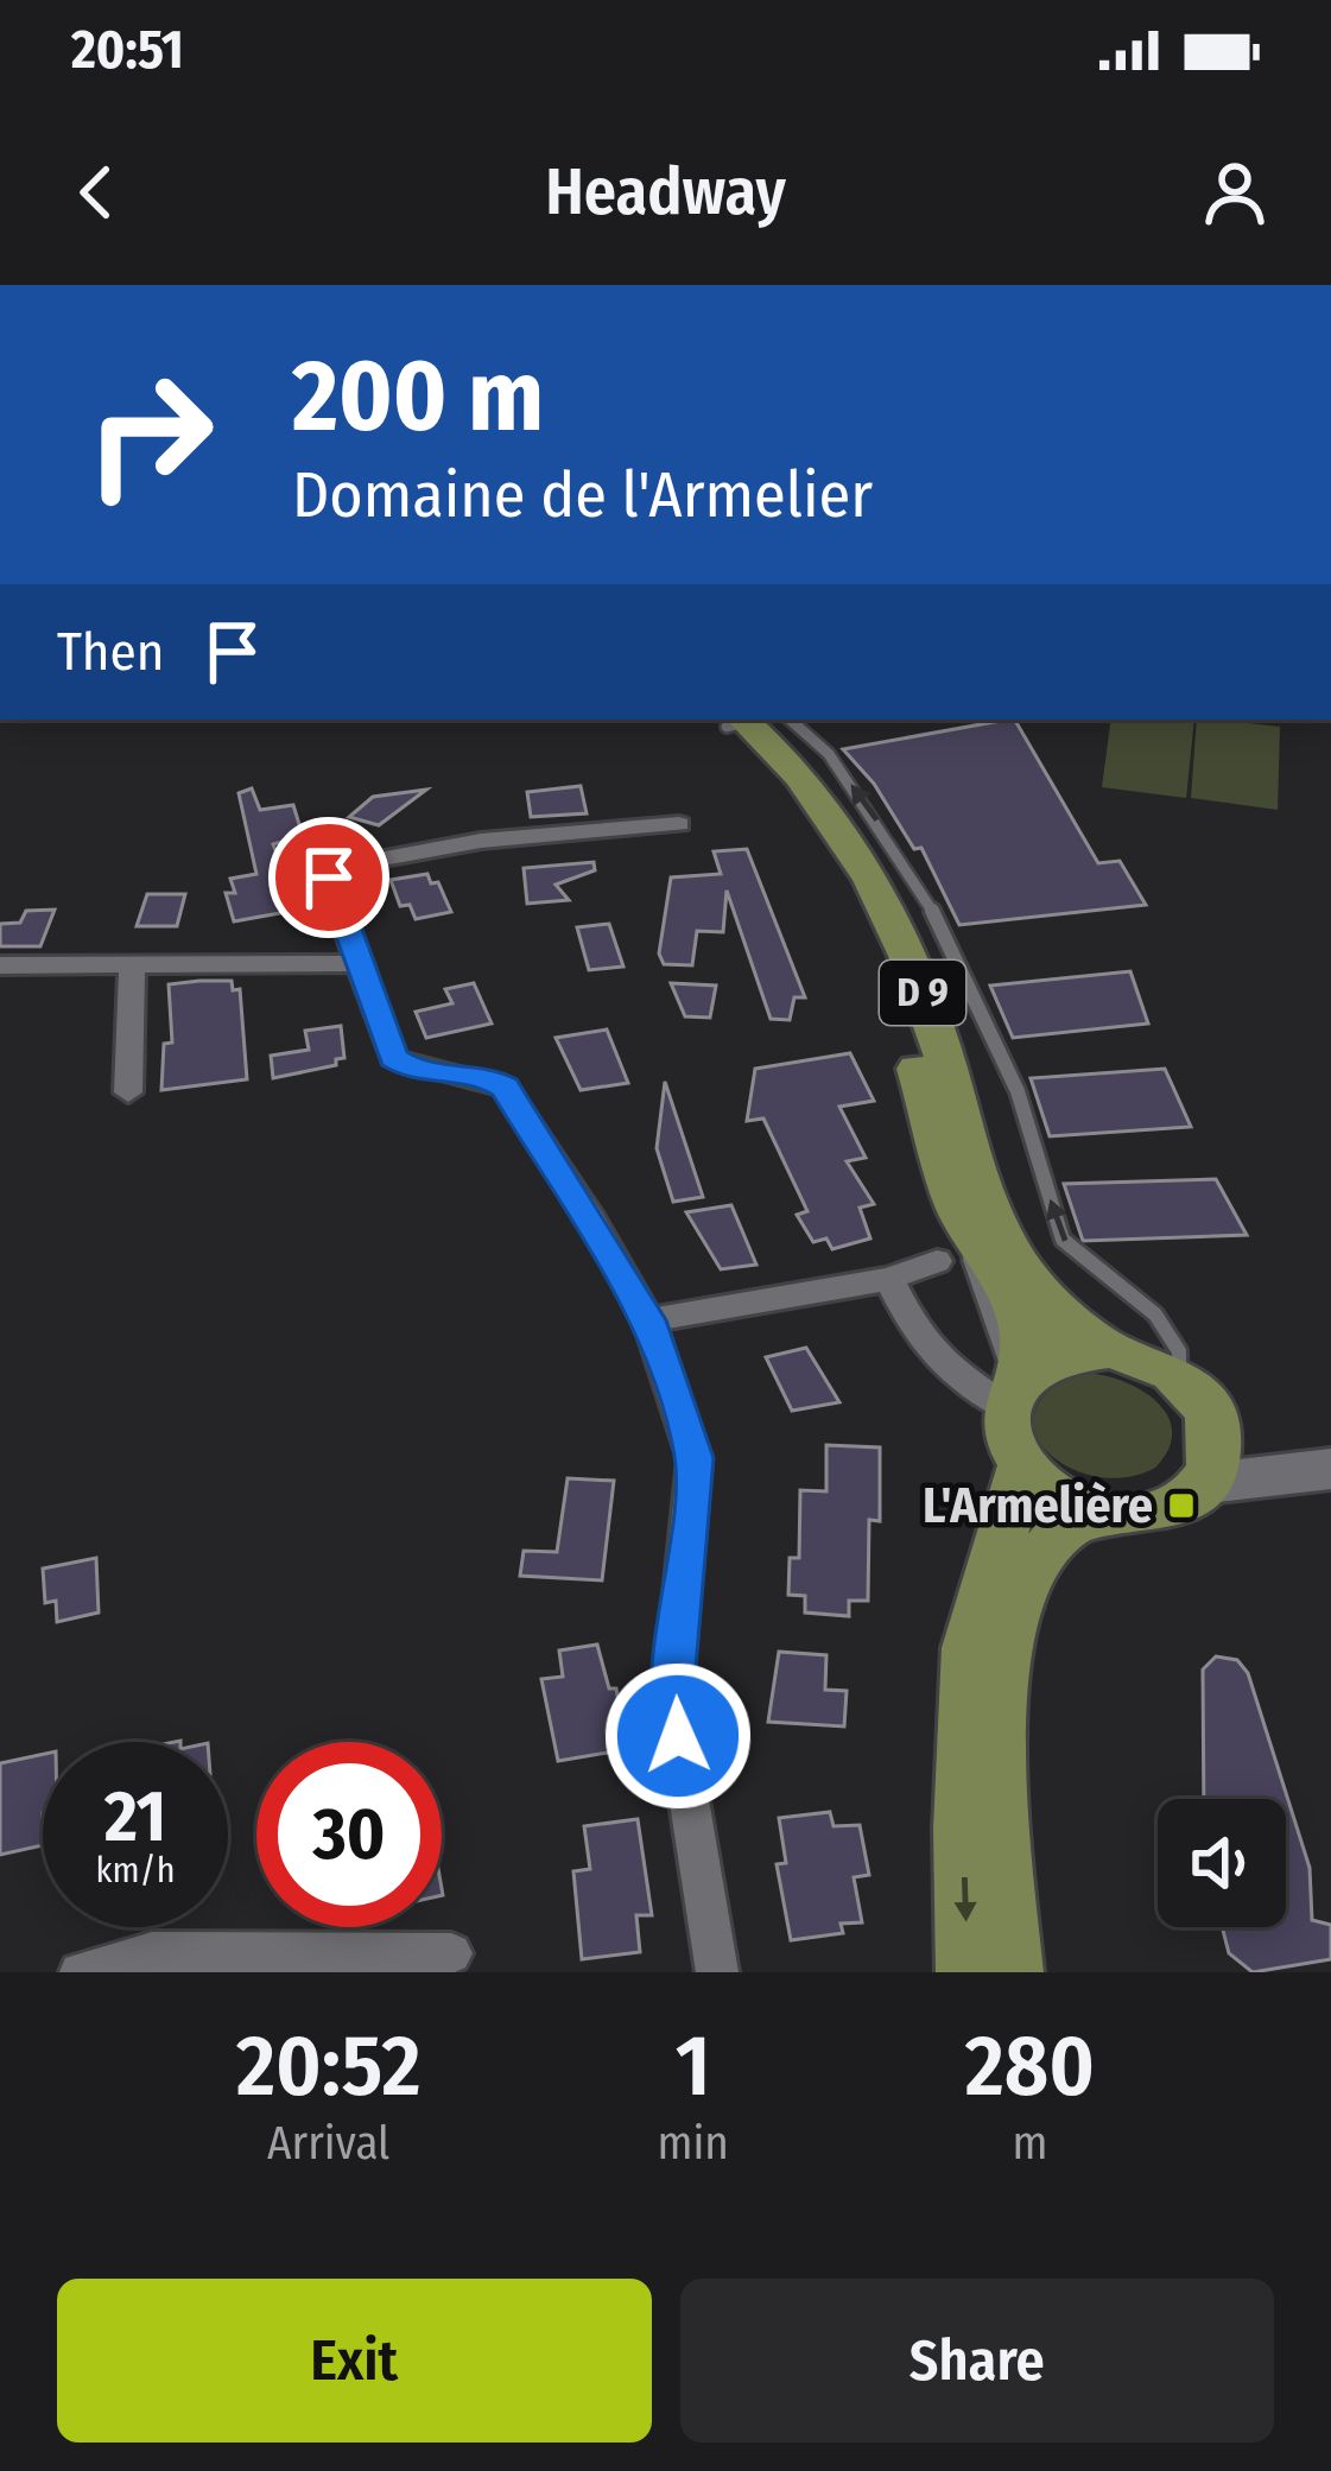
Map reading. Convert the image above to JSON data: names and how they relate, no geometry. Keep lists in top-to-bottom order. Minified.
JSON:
{"streets":{"main road":["D 9"]},"places":{"transit":["L'Armelière"]},"page":{"status":"20:51","header":"Headway","turn":["200 m","Domaine de l'Armelier"],"then":"Then","speed":"21 km/h","limit":"30","eta":["20:52","Arrival","1","min","280","m"],"buttons":["Exit","Share"]}}
